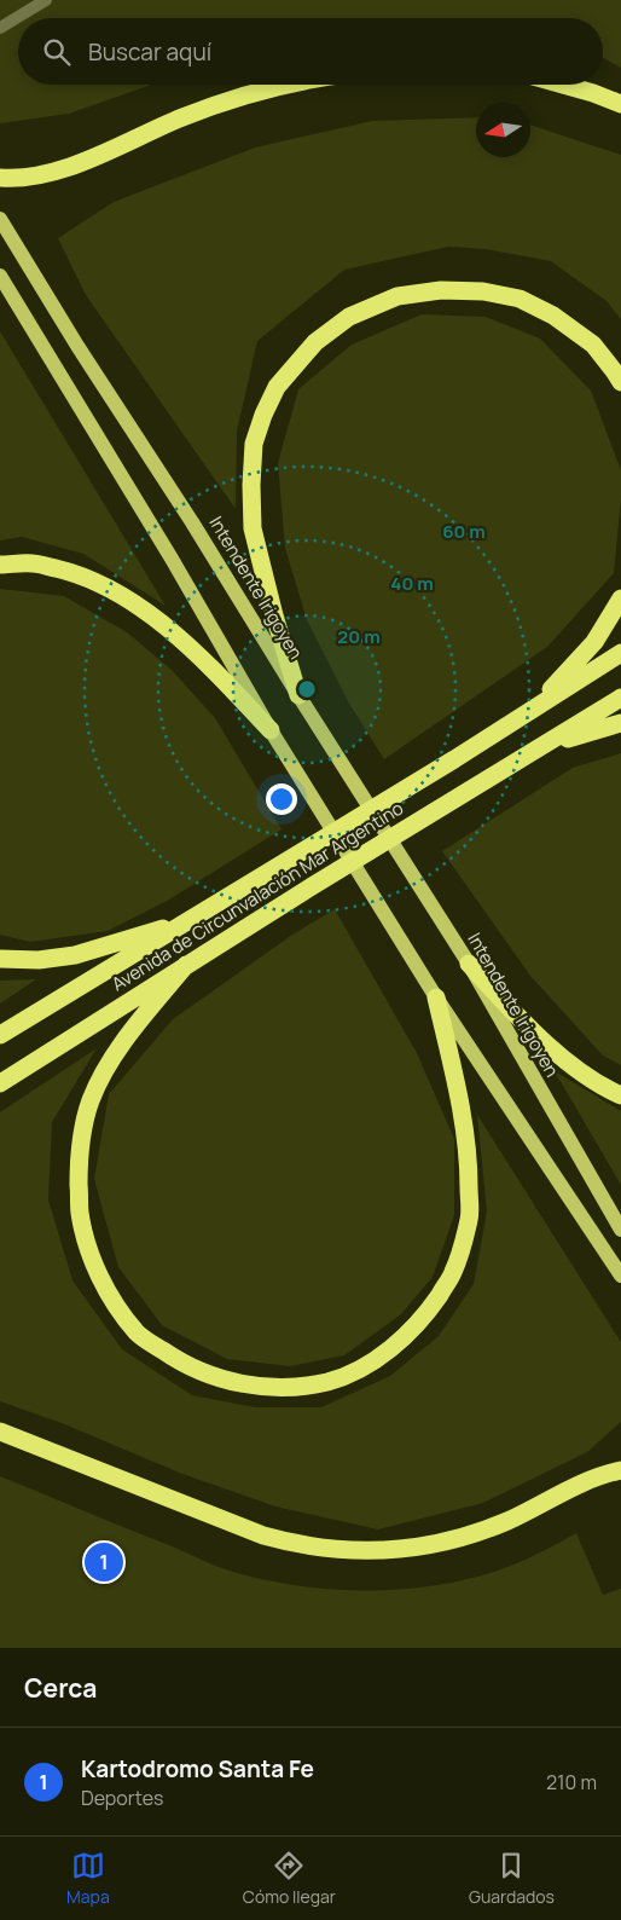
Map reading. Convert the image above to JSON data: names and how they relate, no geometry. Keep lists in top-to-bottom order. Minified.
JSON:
{"streets":{"highway":["Avenida de Circunvalación Mar Argentino"],"main road":["Intendente Irigoyen"]},"north":"left","page":{"search":"Buscar aquí","pins":"1","heading":"Cerca","list":[{"mark":"1","name":"Kartodromo Santa Fe","note":"Deportes","value":"210 m"}],"nav":["Mapa","Cómo llegar","Guardados"]},"rings":["60 m","40 m","20 m"]}
